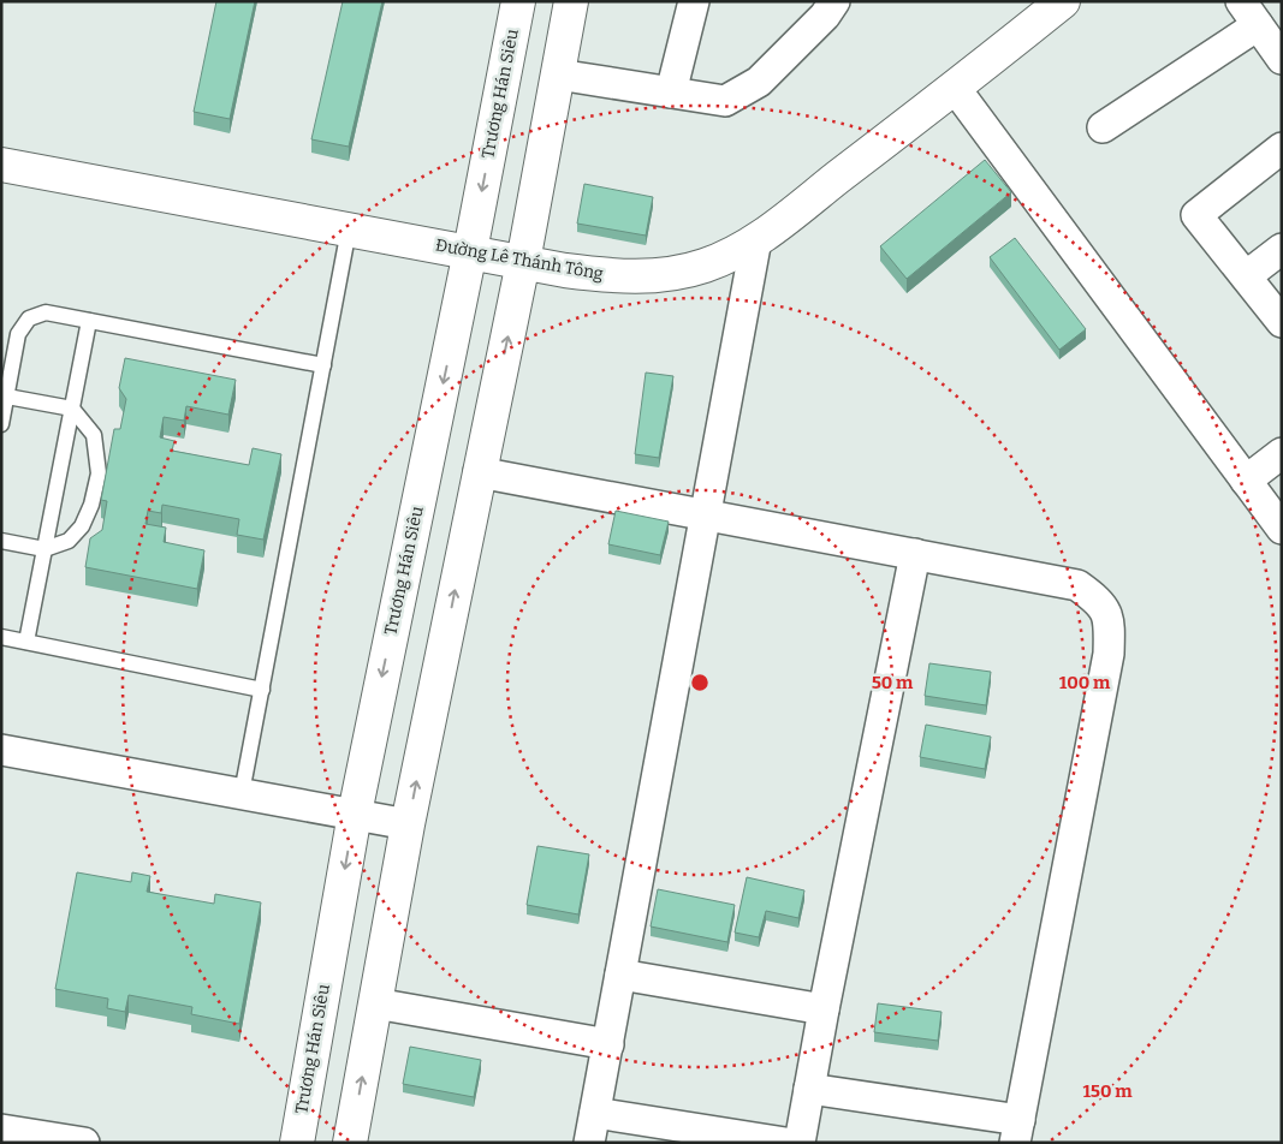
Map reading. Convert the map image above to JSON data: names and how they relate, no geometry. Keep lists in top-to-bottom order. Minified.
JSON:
{"streets":{"main road":["Trương Hán Siêu","Đường Lê Thánh Tông"]},"crossings":[["Trương Hán Siêu","Đường Lê Thánh Tông"]],"rings":["50 m","100 m","150 m"]}
